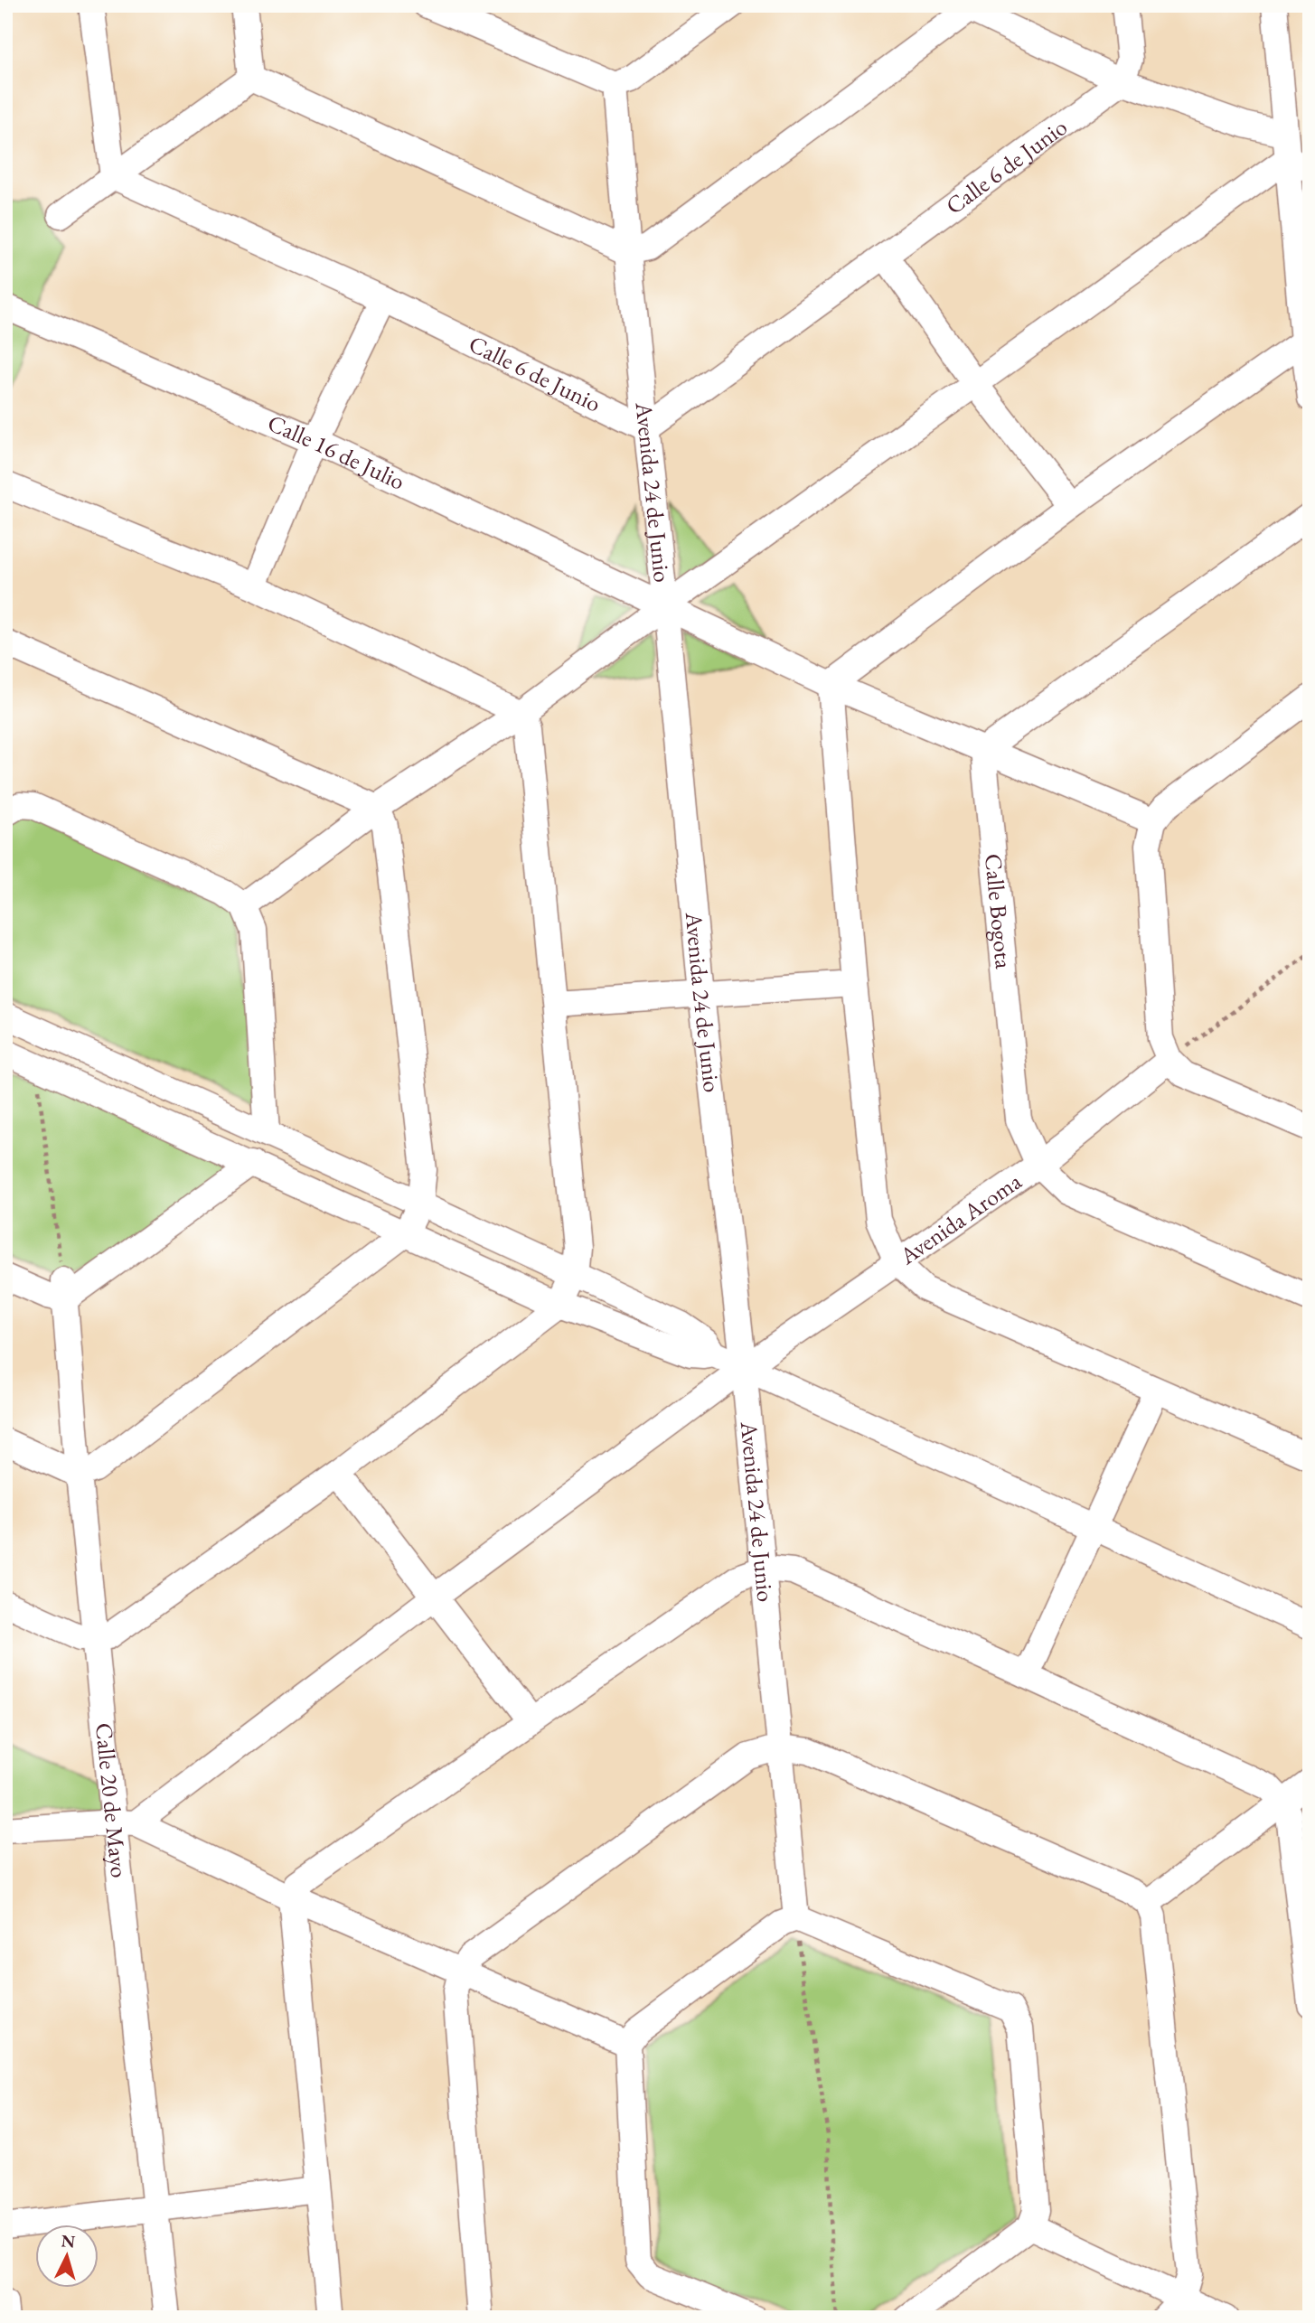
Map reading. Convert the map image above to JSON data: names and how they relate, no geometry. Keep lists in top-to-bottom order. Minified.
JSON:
{"streets":{"street":["Calle 6 de Junio","Calle 16 de Julio","Avenida 24 de Junio","Calle Bogota","Avenida Aroma","Calle 20 de Mayo"]},"crossings":[["Calle 6 de Junio","Avenida 24 de Junio"],["Calle 16 de Julio","Avenida 24 de Junio"],["Calle 16 de Julio","Calle Bogota"],["Avenida 24 de Junio","Avenida Aroma"],["Calle Bogota","Avenida Aroma"],["Avenida Aroma","Calle 20 de Mayo"]],"north":"top"}
